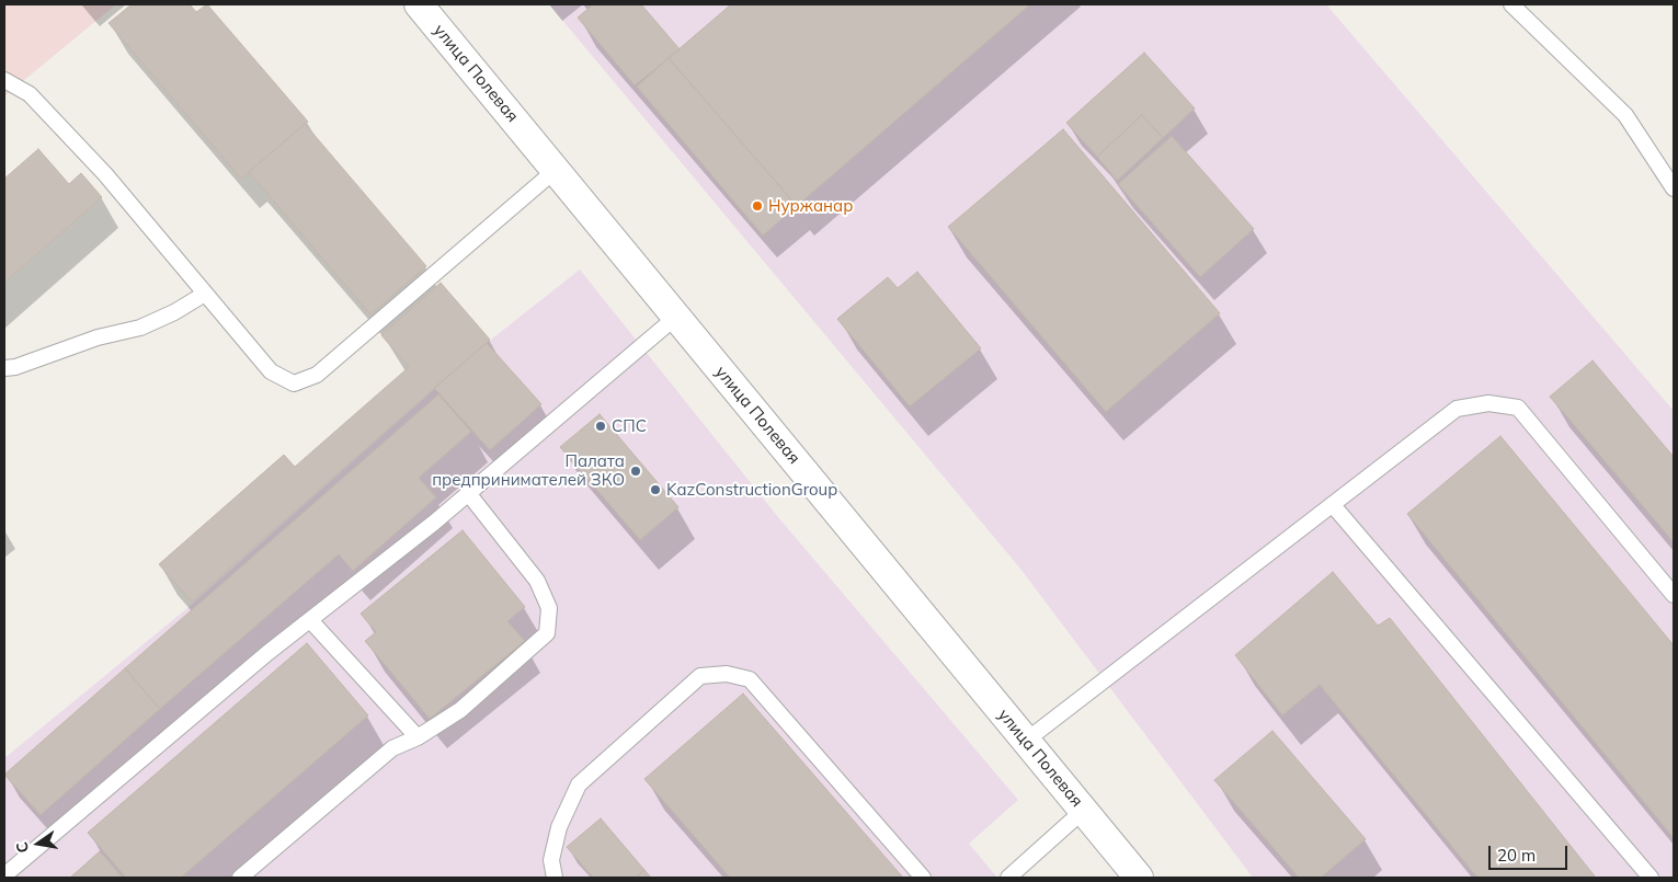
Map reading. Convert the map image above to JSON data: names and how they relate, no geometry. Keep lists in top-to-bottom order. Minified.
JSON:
{"streets":{"street":["улица Полевая"]},"places":["Нуржанар","СПС","Палата предпринимателей ЗКО","KazConstructionGroup"],"scale_bar":"20 m","north":"left"}
